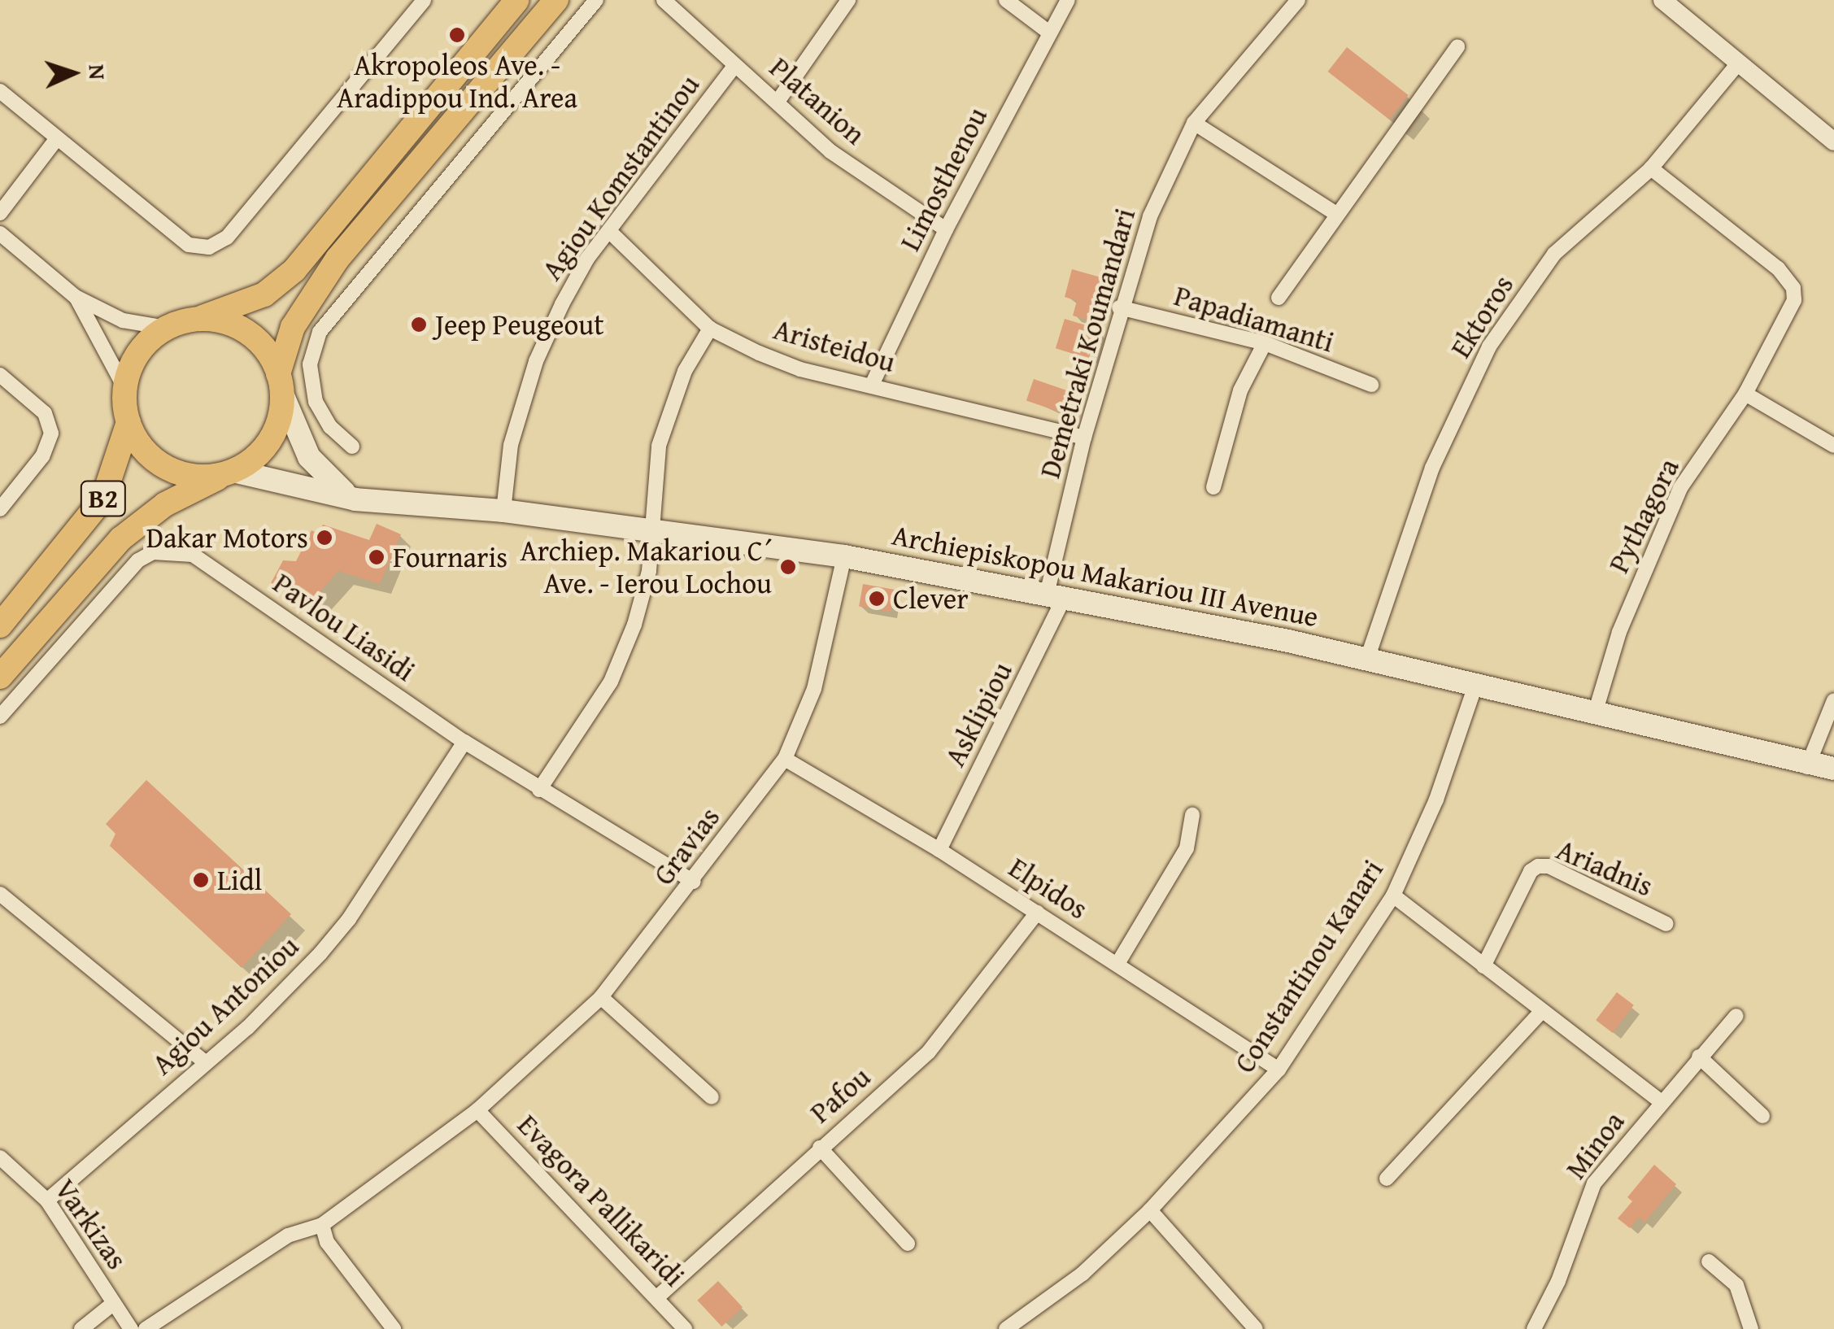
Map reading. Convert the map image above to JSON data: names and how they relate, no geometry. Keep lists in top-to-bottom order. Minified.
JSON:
{"streets":{"highway":["B2"],"main road":["Archiepiskopou Makariou III Avenue"],"street":["Platanion","Agiou Komstantinou","Limosthenou","Ektoros","Papadiamanti","Demetraki Koumandari","Aristeidou","Pythagora","Pavlou Liasidi","Asklipiou","Gravias","Ariadnis","Elpidos","Constantinou Kanari","Agiou Antoniou","Pafou","Minoa","Evagora Pallikaridi","Varkizas"]},"crossings":[["Platanion","Agiou Komstantinou"],["Platanion","Limosthenou"],["Agiou Komstantinou","Aristeidou"],["Agiou Komstantinou","Archiepiskopou Makariou III Avenue"],["Limosthenou","Aristeidou"],["Ektoros","Pythagora"],["Ektoros","Archiepiskopou Makariou III Avenue"],["Papadiamanti","Demetraki Koumandari"],["Demetraki Koumandari","Aristeidou"],["Demetraki Koumandari","Archiepiskopou Makariou III Avenue"],["Demetraki Koumandari","Asklipiou"],["B2","Archiepiskopou Makariou III Avenue"],["Pythagora","Archiepiskopou Makariou III Avenue"],["Archiepiskopou Makariou III Avenue","Asklipiou"],["Archiepiskopou Makariou III Avenue","Gravias"],["Archiepiskopou Makariou III Avenue","Constantinou Kanari"],["Pavlou Liasidi","Gravias"],["Pavlou Liasidi","Agiou Antoniou"],["Asklipiou","Elpidos"],["Gravias","Elpidos"],["Gravias","Evagora Pallikaridi"],["Elpidos","Constantinou Kanari"],["Elpidos","Pafou"],["Agiou Antoniou","Varkizas"],["Pafou","Evagora Pallikaridi"]],"places":["Akropoleos Ave. - Aradippou Ind. Area","Jeep Peugeout","Dakar Motors","Fournaris","Archiep. Makariou C´ Ave. - Ierou Lochou","Clever","Lidl"],"north":"right"}
